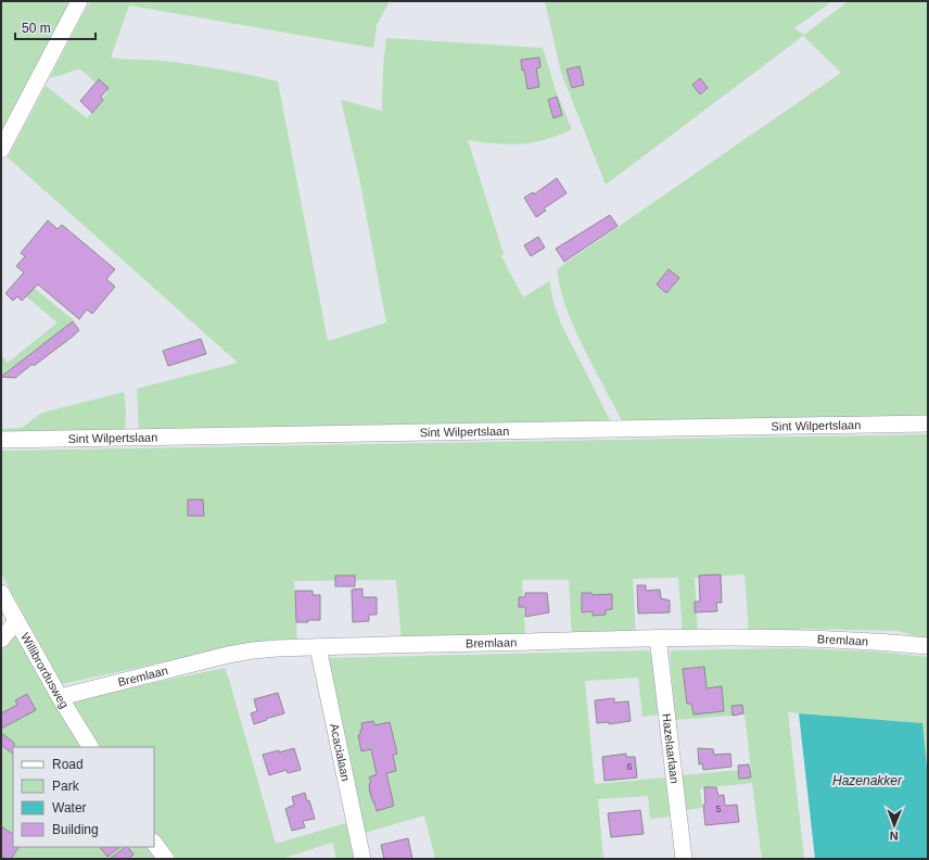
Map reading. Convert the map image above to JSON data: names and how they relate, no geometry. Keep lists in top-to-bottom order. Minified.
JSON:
{"streets":{"street":["Sint Wilpertslaan","Bremlaan","Willibrordusweg","Hazelaarlaan","Acacialaan"]},"crossings":[["Bremlaan","Willibrordusweg"],["Bremlaan","Hazelaarlaan"],["Bremlaan","Acacialaan"]],"water":["Hazenakker"],"house_numbers":["6","5"],"legend":["Road","Park","Water","Building"],"scale_bar":"50 m","north":"bottom"}
